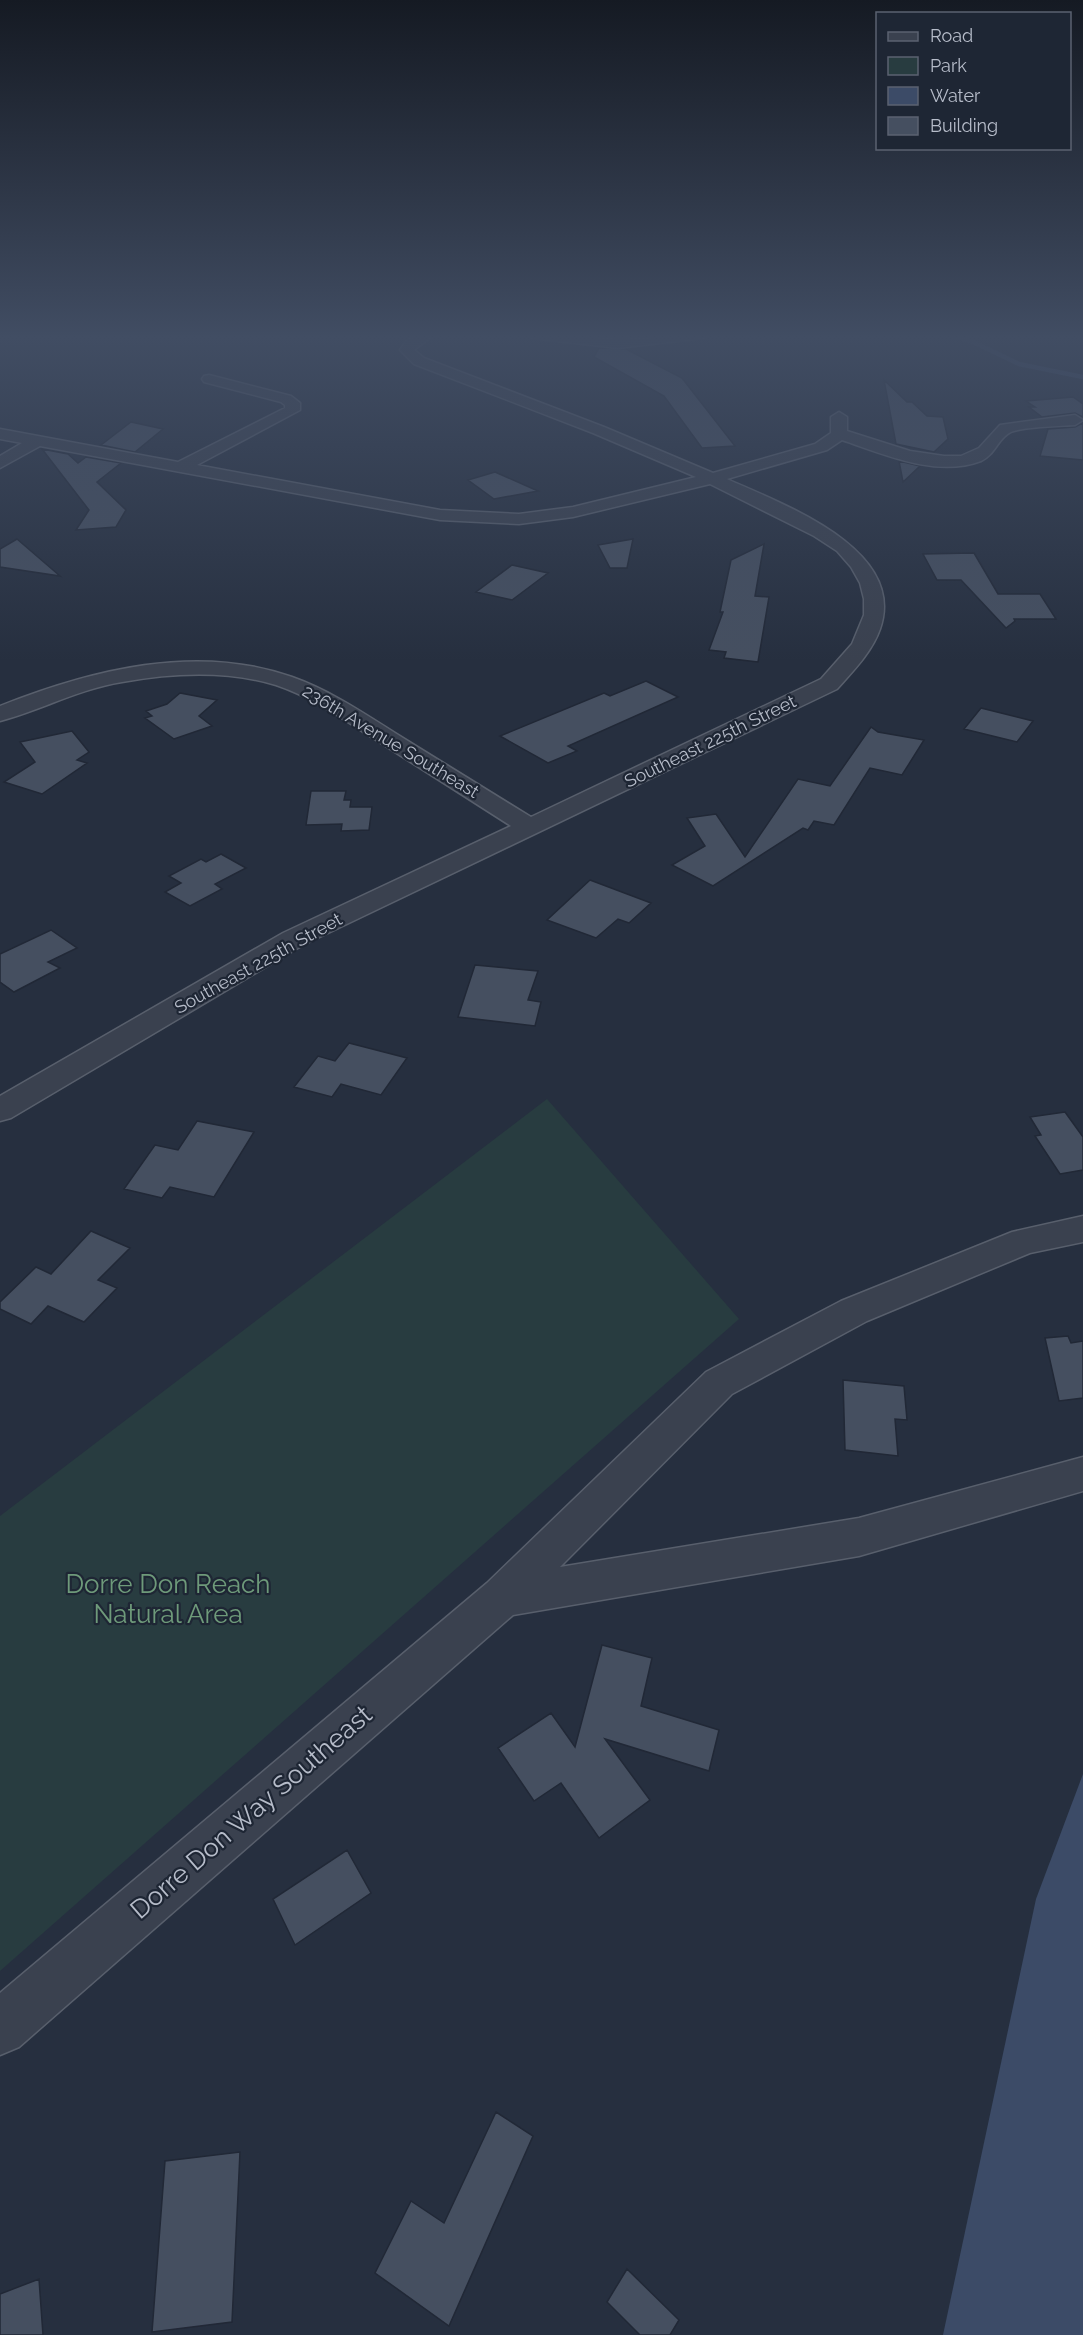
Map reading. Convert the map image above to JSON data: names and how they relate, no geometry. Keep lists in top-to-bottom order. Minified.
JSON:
{"streets":{"street":["236th Avenue Southeast","Southeast 225th Street","Dorre Don Way Southeast"]},"crossings":[["236th Avenue Southeast","Southeast 225th Street"]],"parks":["Dorre Don Reach Natural Area"],"legend":["Road","Park","Water","Building"]}
